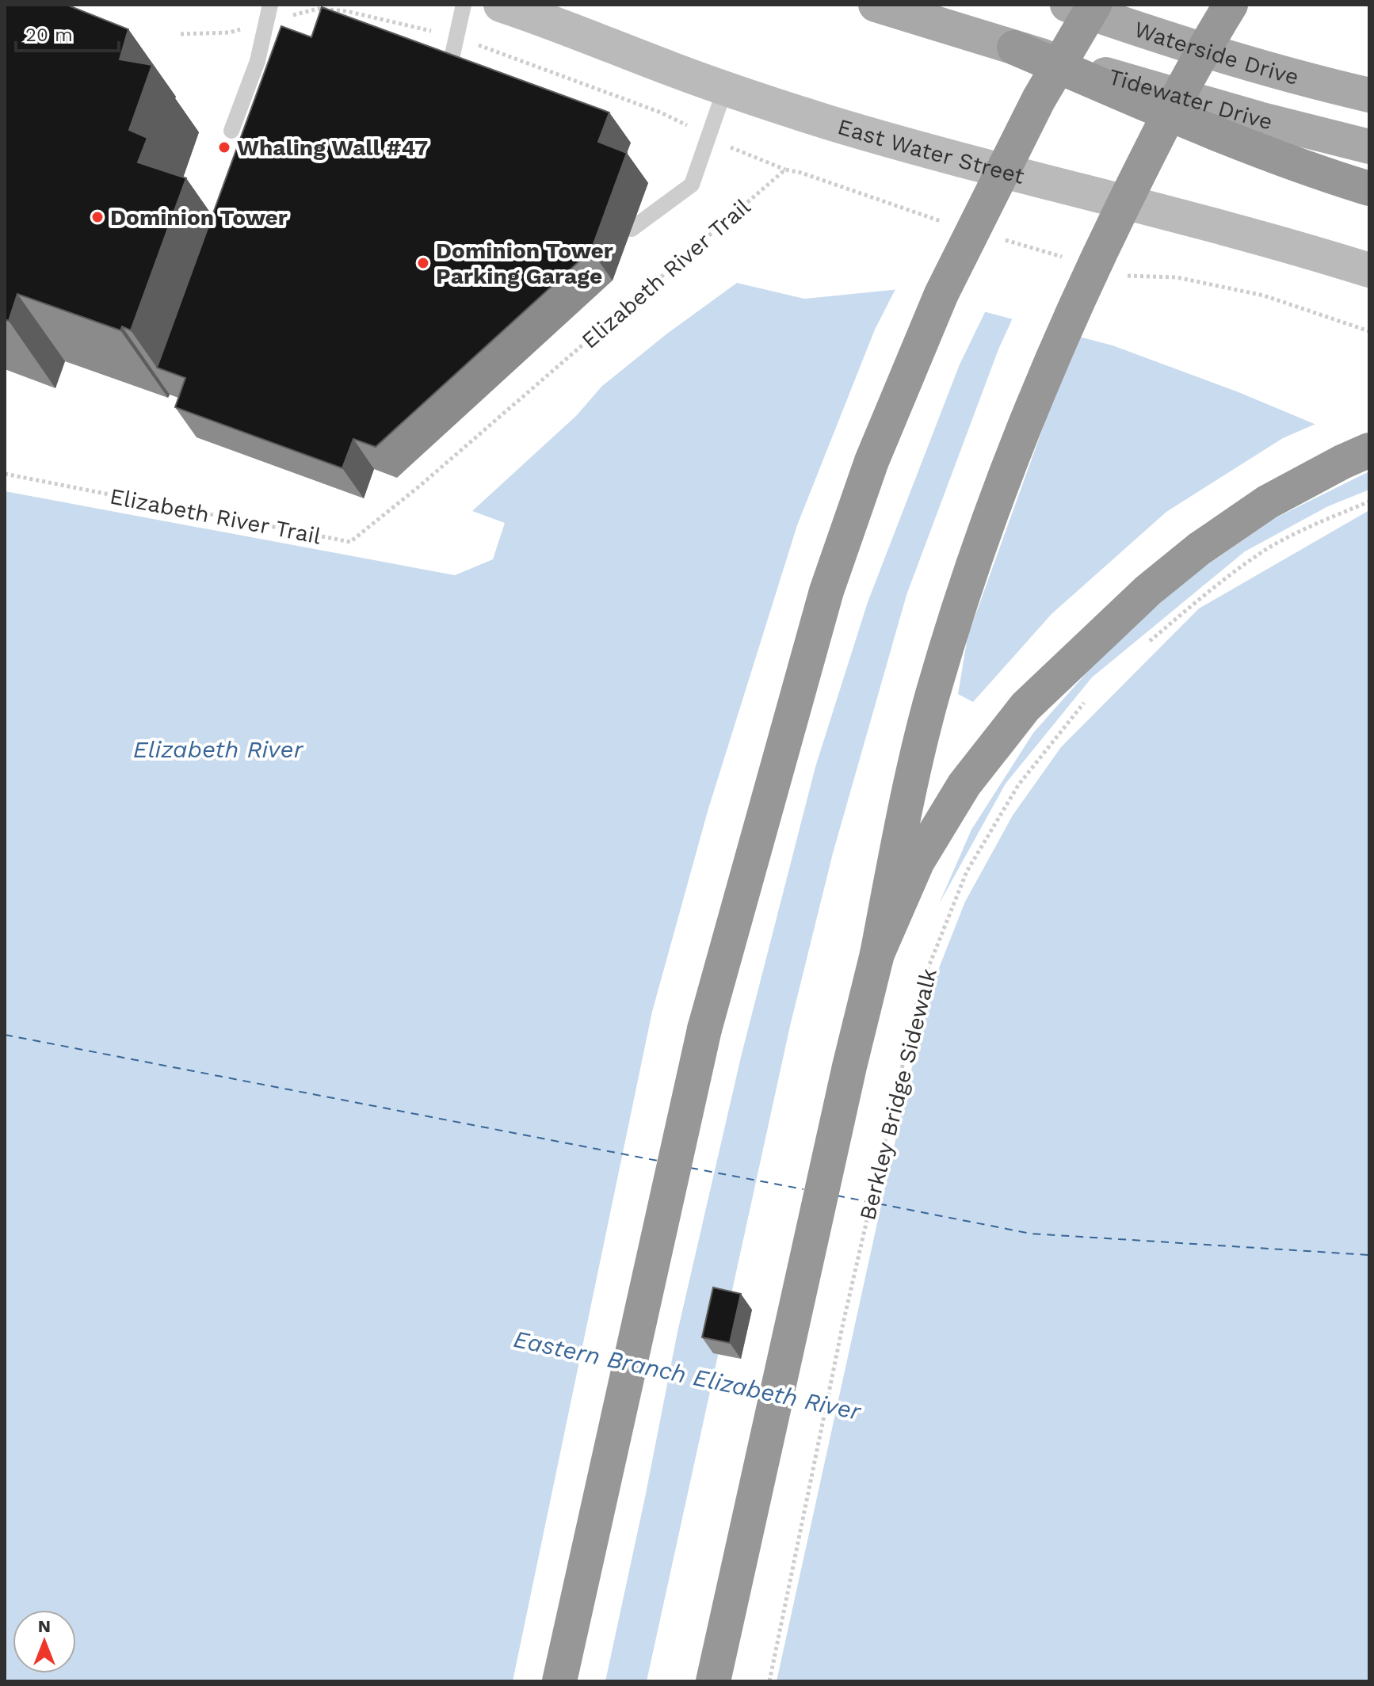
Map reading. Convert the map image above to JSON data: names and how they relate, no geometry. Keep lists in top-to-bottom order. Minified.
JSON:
{"streets":{"main road":["Waterside Drive","Tidewater Drive","East Water Street"],"path":["Elizabeth River Trail","Berkley Bridge Sidewalk"]},"water":["Elizabeth River","Eastern Branch Elizabeth River"],"places":["Whaling Wall #47","Dominion Tower","Dominion Tower Parking Garage"],"scale_bar":"20 m","north":"top"}
